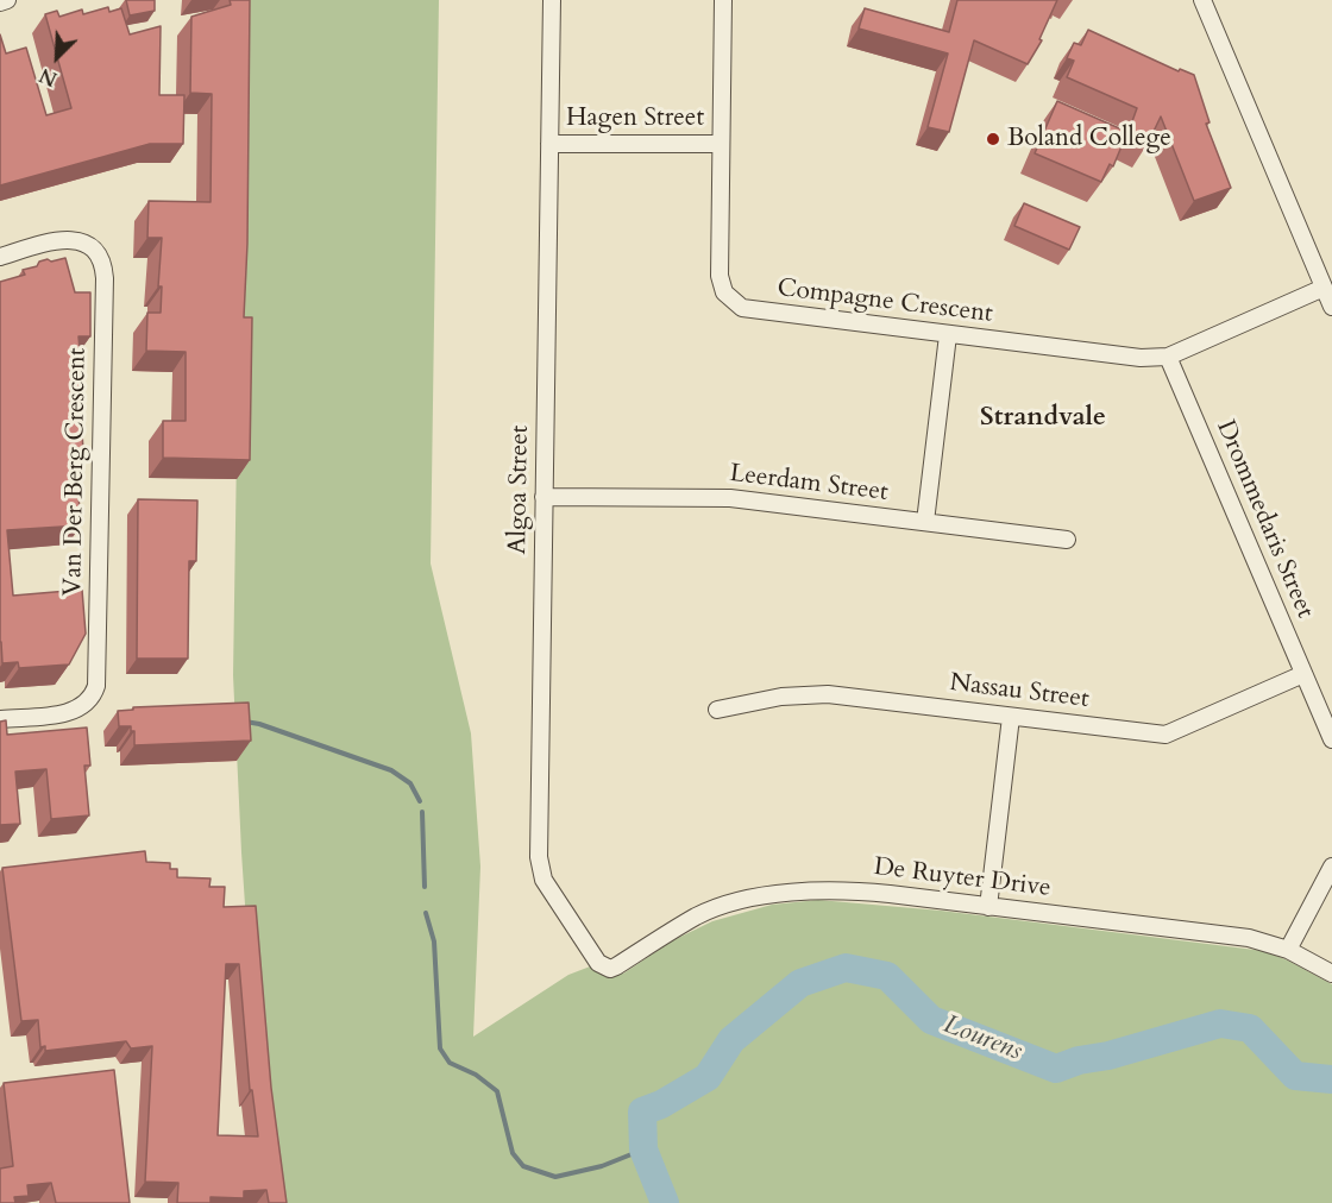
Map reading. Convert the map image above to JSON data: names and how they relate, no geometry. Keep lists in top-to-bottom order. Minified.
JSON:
{"streets":{"street":["Hagen Street","Compagne Crescent","Van Der Berg Crescent","Leerdam Street","Algoa Street","Drommedaris Street","Nassau Street","De Ruyter Drive"]},"crossings":[["Hagen Street","Compagne Crescent"],["Hagen Street","Algoa Street"],["Compagne Crescent","Drommedaris Street"],["Leerdam Street","Algoa Street"],["Algoa Street","De Ruyter Drive"],["Drommedaris Street","Nassau Street"]],"districts":["Strandvale"],"water":["Lourens"],"places":["Boland College"],"north":"bottom left"}
